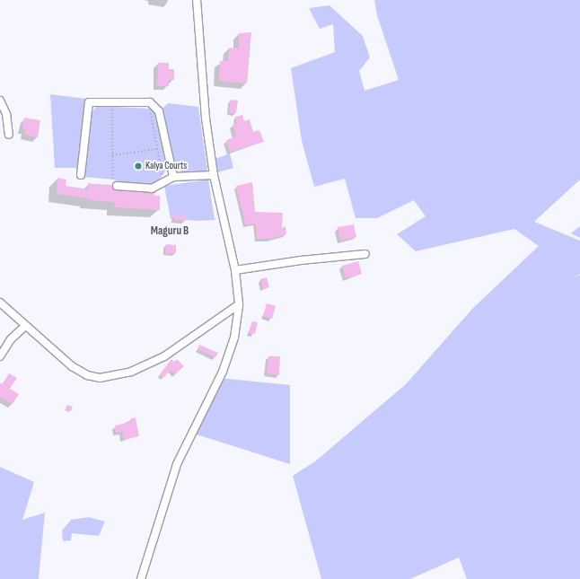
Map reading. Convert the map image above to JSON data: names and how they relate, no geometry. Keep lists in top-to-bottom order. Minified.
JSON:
{"districts":["Maguru B"],"places":["Kalya Courts"]}
